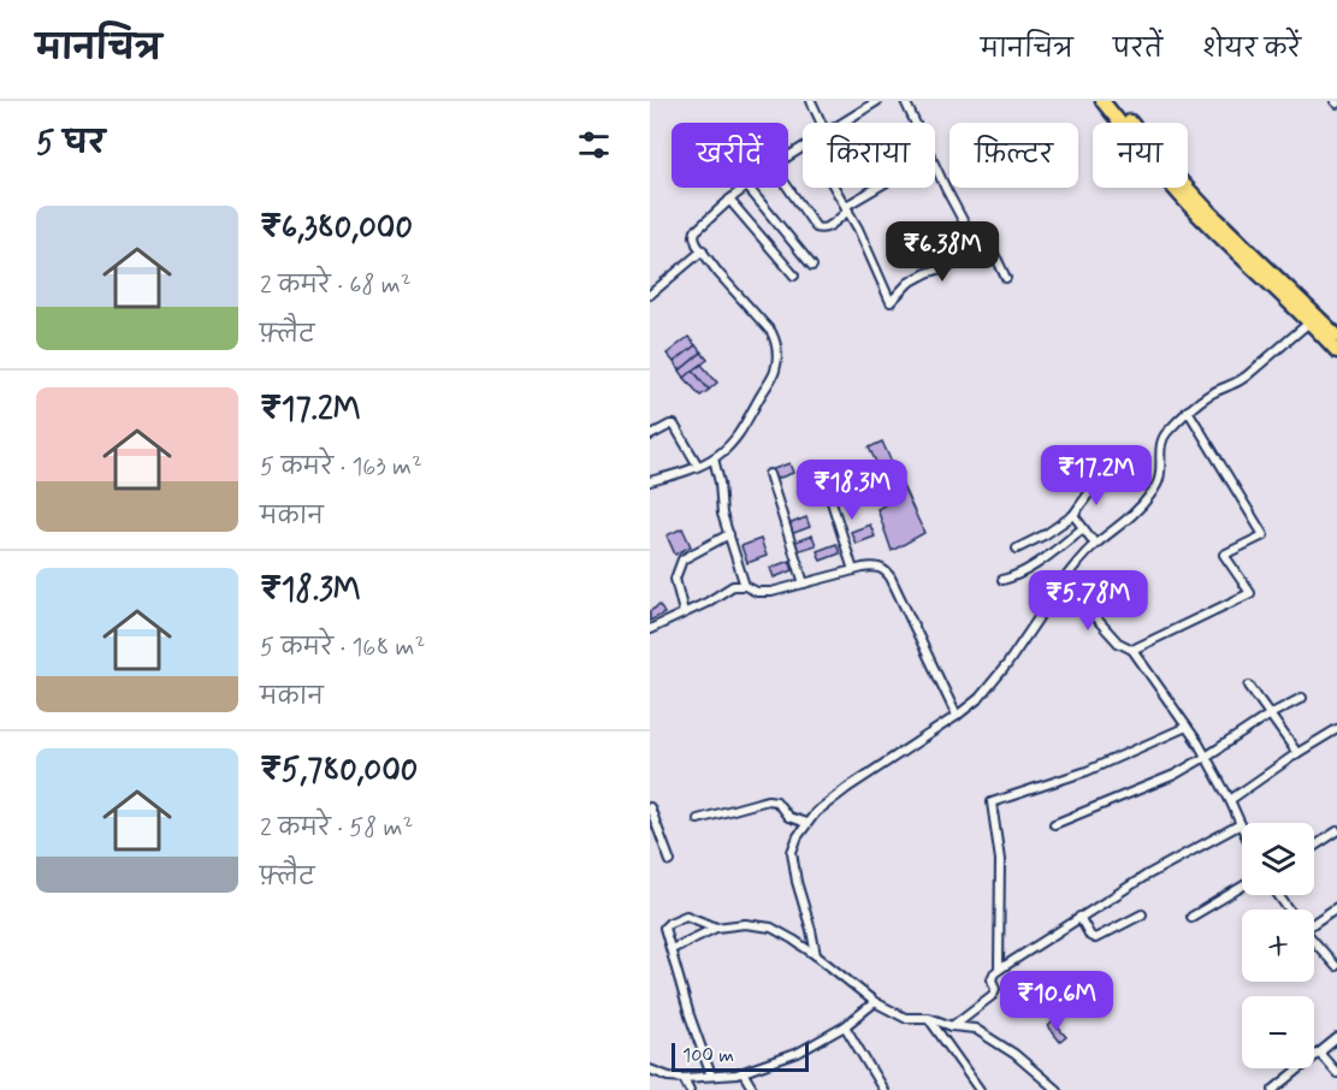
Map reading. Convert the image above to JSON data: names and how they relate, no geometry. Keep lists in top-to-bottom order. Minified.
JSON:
{"scale_bar":"100 m","page":{"header":"मानचित्र","nav":["मानचित्र","परतें","शेयर करें"],"heading":"5 घर","chip":["खरीदें","किराया","फ़िल्टर","नया"],"list":[{"name":"₹6,380,000","note":"2 कमरे · 68 m² · फ़्लैट"},{"name":"₹17.2M","note":"5 कमरे · 163 m² · मकान"},{"name":"₹18.3M","note":"5 कमरे · 168 m² · मकान"},{"name":"₹5,780,000","note":"2 कमरे · 58 m² · फ़्लैट"}],"price":["₹6.38M","₹17.2M","₹18.3M","₹5.78M","₹10.6M"],"map_buttons":["+","−"],"scale":"100 m"}}
